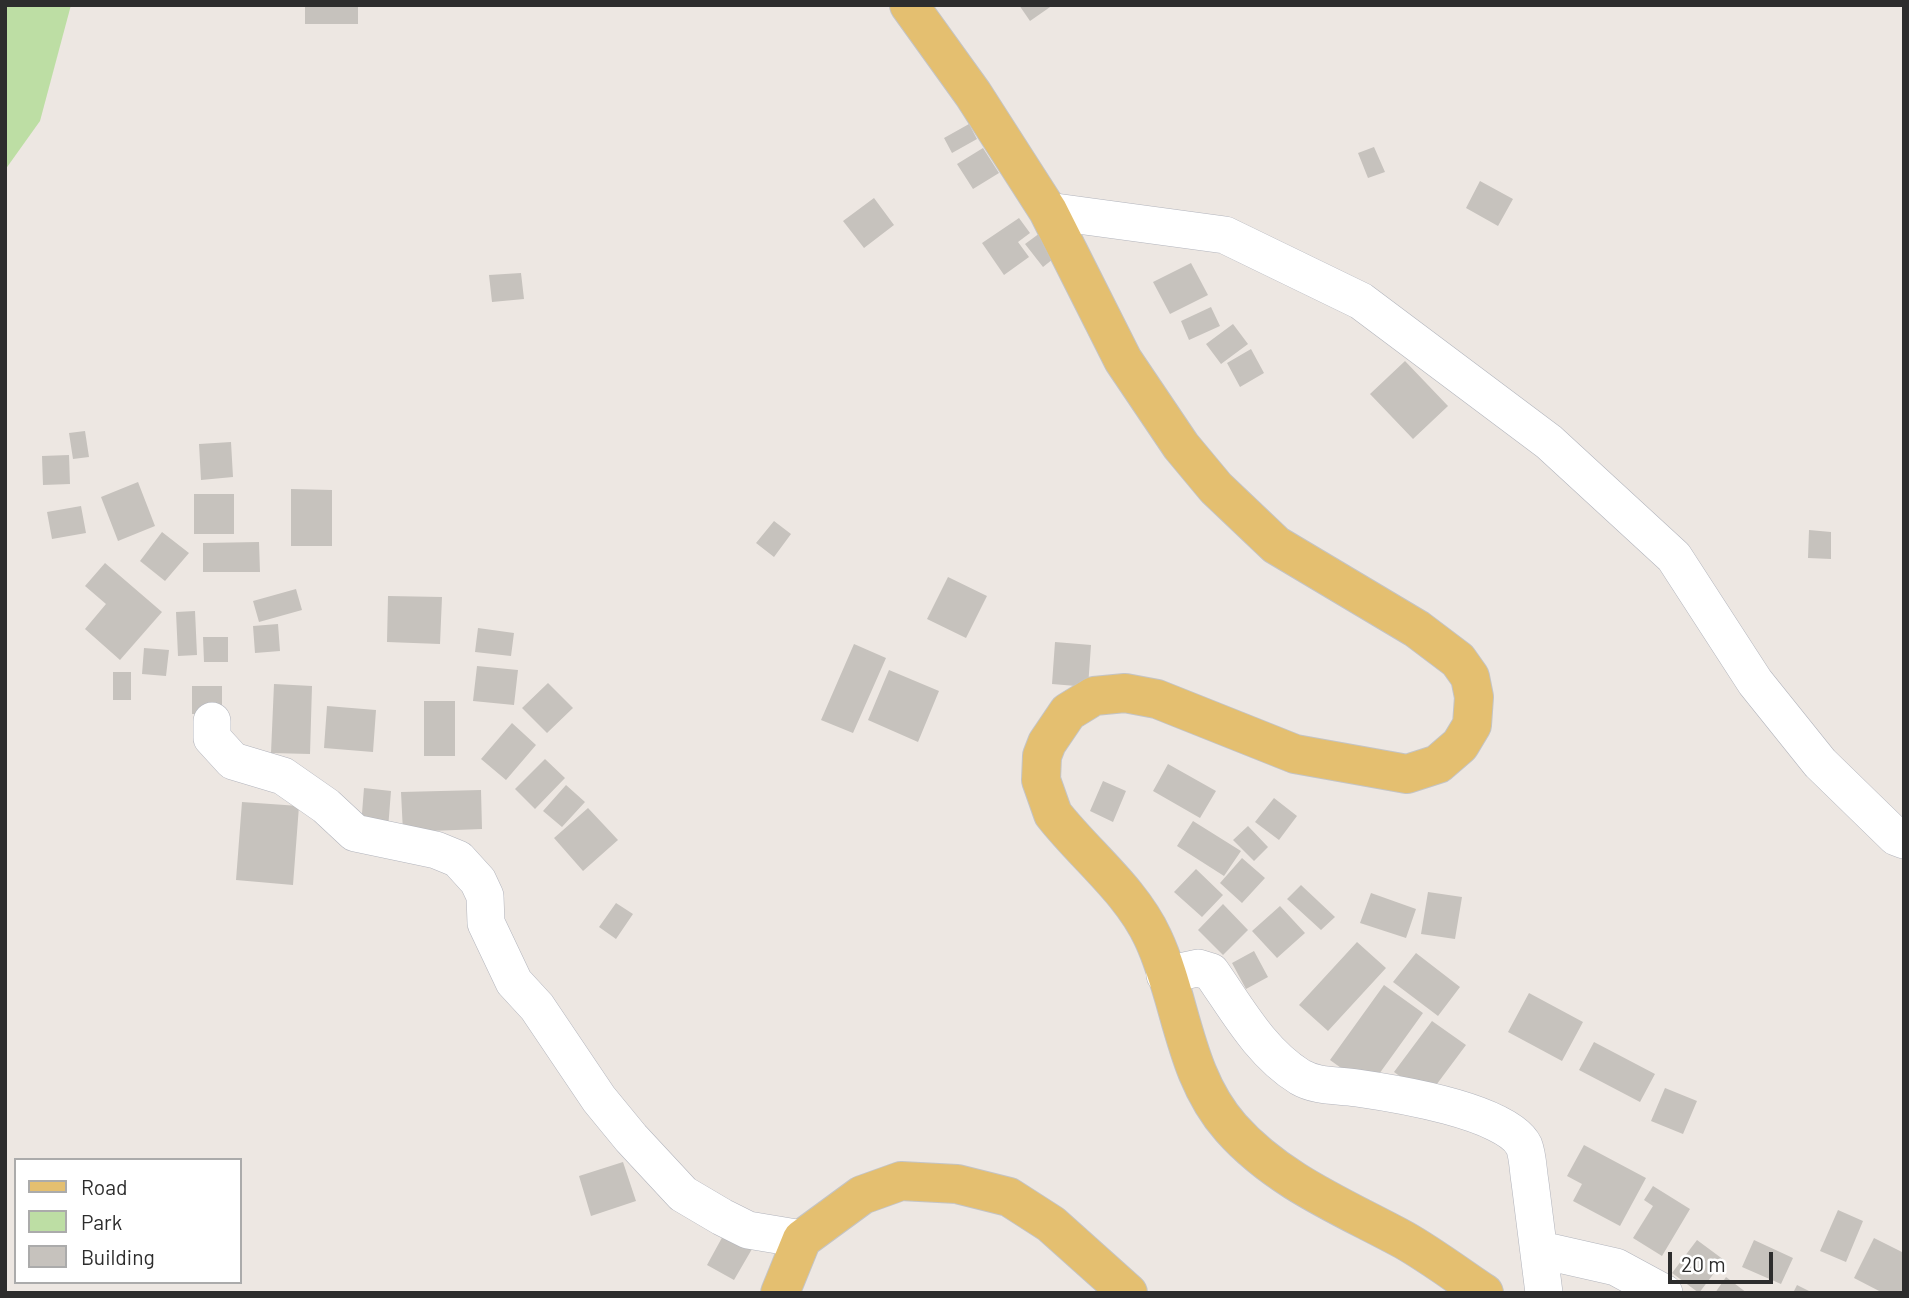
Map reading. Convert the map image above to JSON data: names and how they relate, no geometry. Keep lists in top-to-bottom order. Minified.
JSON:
{"legend":["Road","Park","Building"],"scale_bar":"20 m"}
